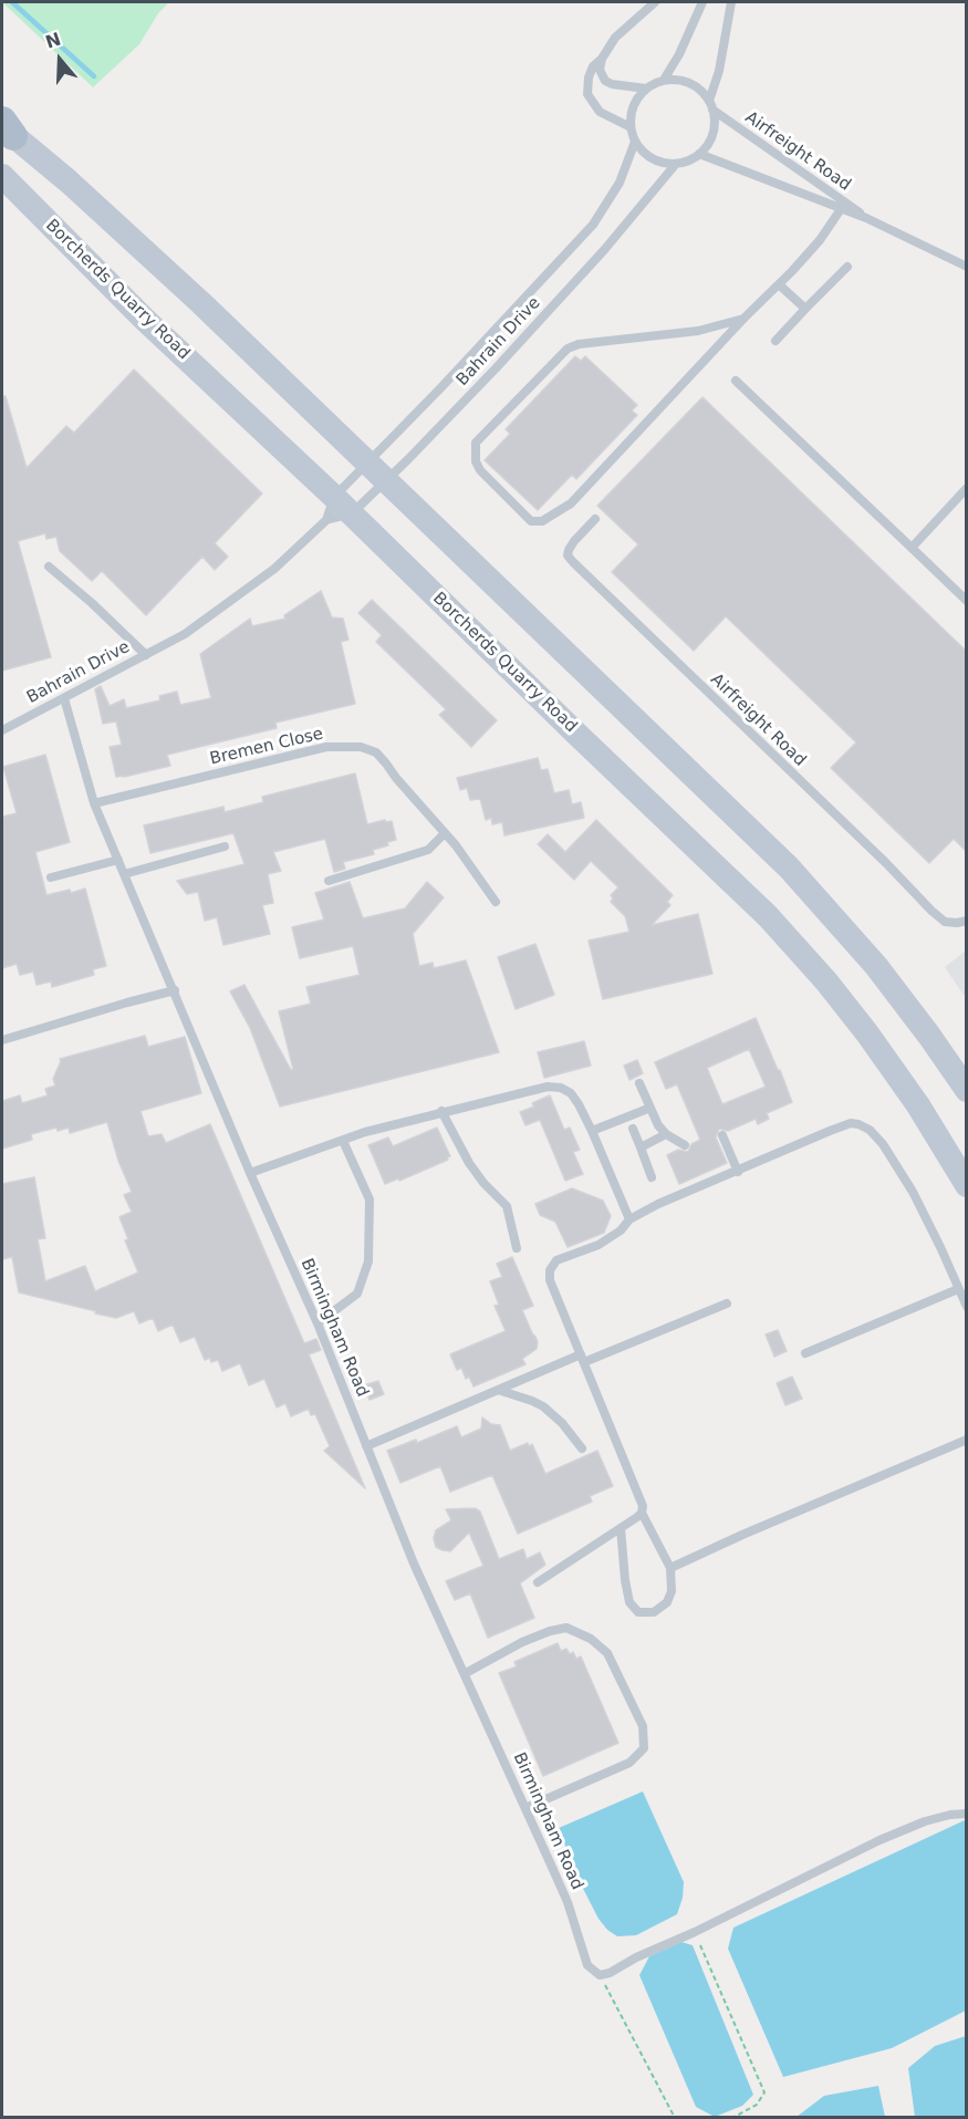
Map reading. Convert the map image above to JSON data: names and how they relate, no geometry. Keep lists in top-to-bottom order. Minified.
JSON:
{"streets":{"main road":["Borcherds Quarry Road"],"lane":["Airfreight Road","Bahrain Drive","Bremen Close","Birmingham Road"]},"crossings":[["Airfreight Road","Bahrain Drive"],["Borcherds Quarry Road","Bahrain Drive"],["Bahrain Drive","Birmingham Road"],["Bremen Close","Birmingham Road"]],"north":"top"}
